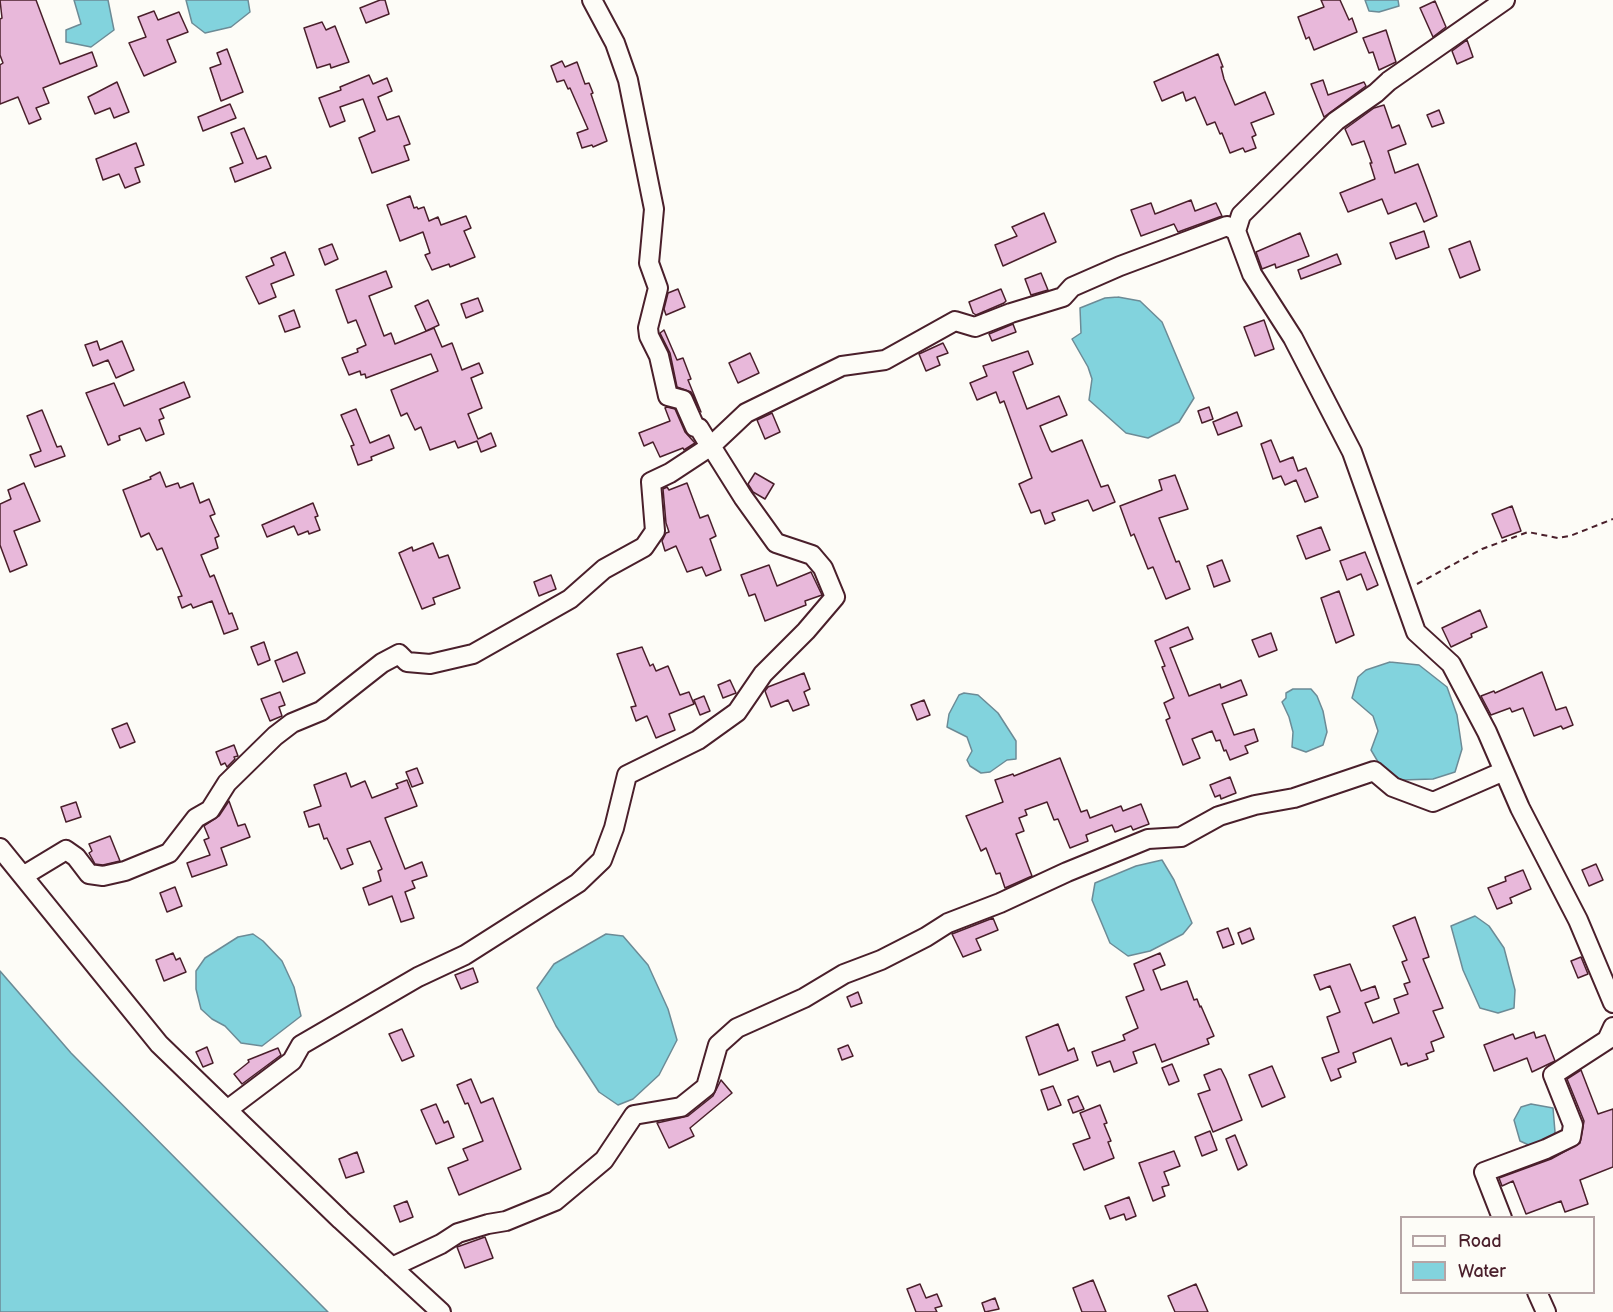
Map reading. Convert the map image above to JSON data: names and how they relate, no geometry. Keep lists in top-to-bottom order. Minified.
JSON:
{"legend":["Road","Water"]}
